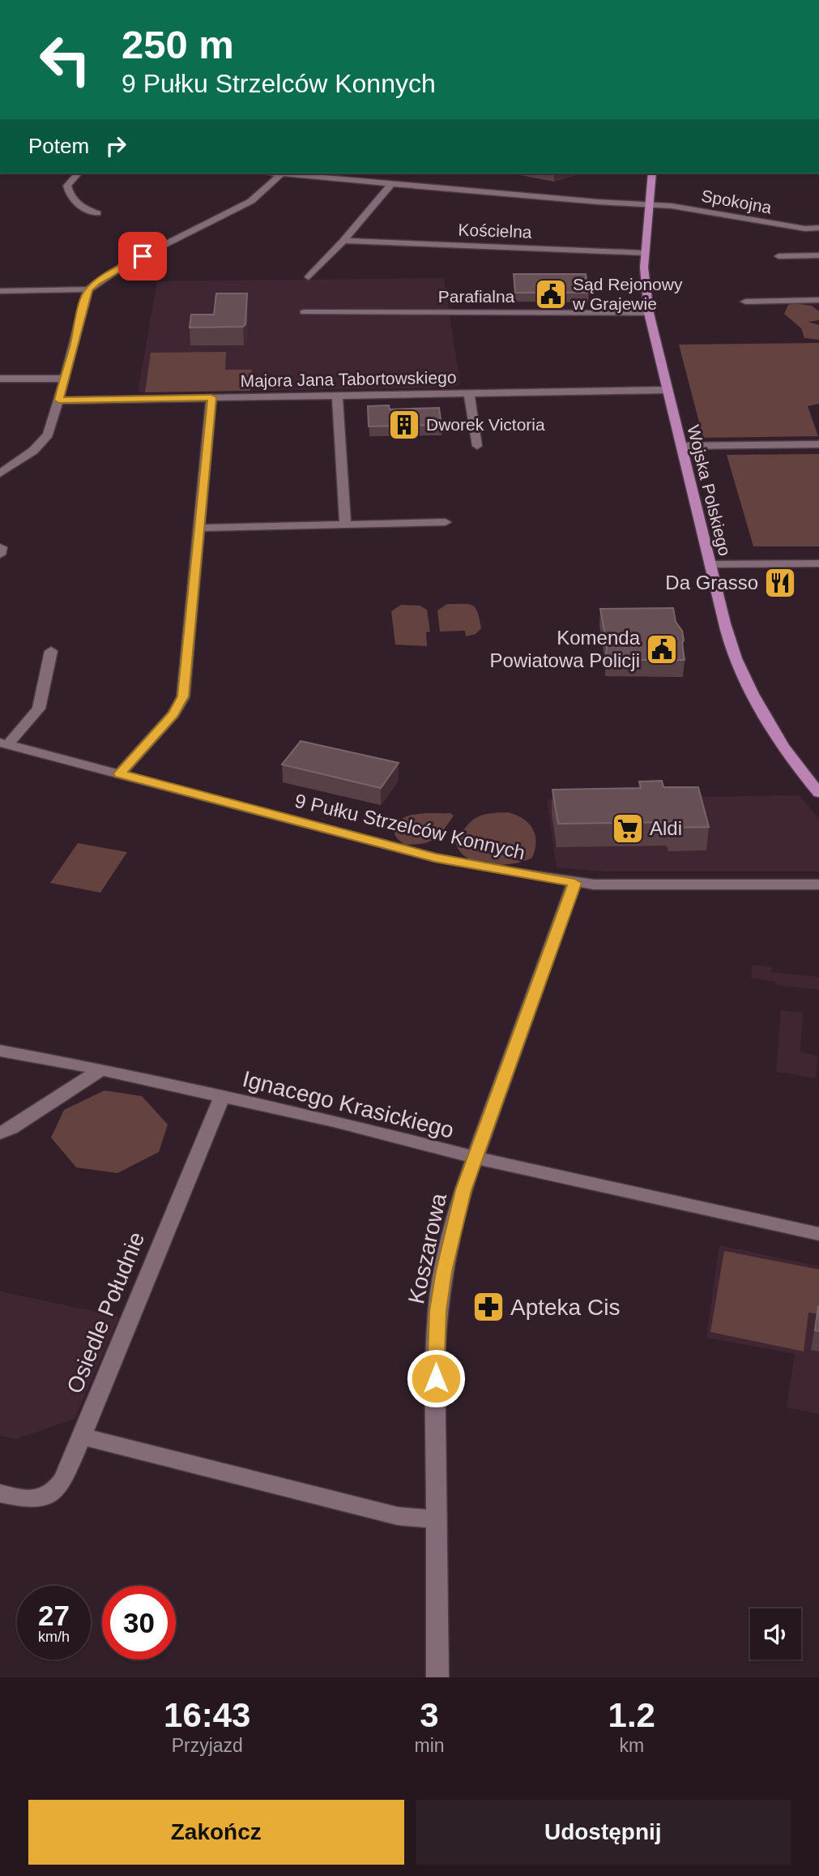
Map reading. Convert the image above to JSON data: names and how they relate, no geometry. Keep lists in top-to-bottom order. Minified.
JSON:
{"streets":{"main road":["Wojska Polskiego"],"street":["Spokojna","Kościelna","Parafialna","Majora Jana Tabortowskiego","9 Pułku Strzelców Konnych","Ignacego Krasickiego","Koszarowa","Osiedle Południe"]},"crossings":[["Spokojna","Wojska Polskiego"],["Kościelna","Wojska Polskiego"],["Parafialna","Wojska Polskiego"],["Majora Jana Tabortowskiego","Wojska Polskiego"],["9 Pułku Strzelców Konnych","Koszarowa"],["Ignacego Krasickiego","Koszarowa"],["Ignacego Krasickiego","Osiedle Południe"]],"places":{"public building":["Sąd Rejonowy w Grajewie","Komenda Powiatowa Policji"],"building":["Dworek Victoria"],"restaurant":["Da Grasso"],"supermarket":["Aldi"],"pharmacy":["Apteka Cis"]},"page":{"turn":["250 m","9 Pułku Strzelców Konnych"],"then":"Potem","speed":"27 km/h","limit":"30","eta":["16:43","Przyjazd","3","min","1.2","km"],"buttons":["Zakończ","Udostępnij"]}}
